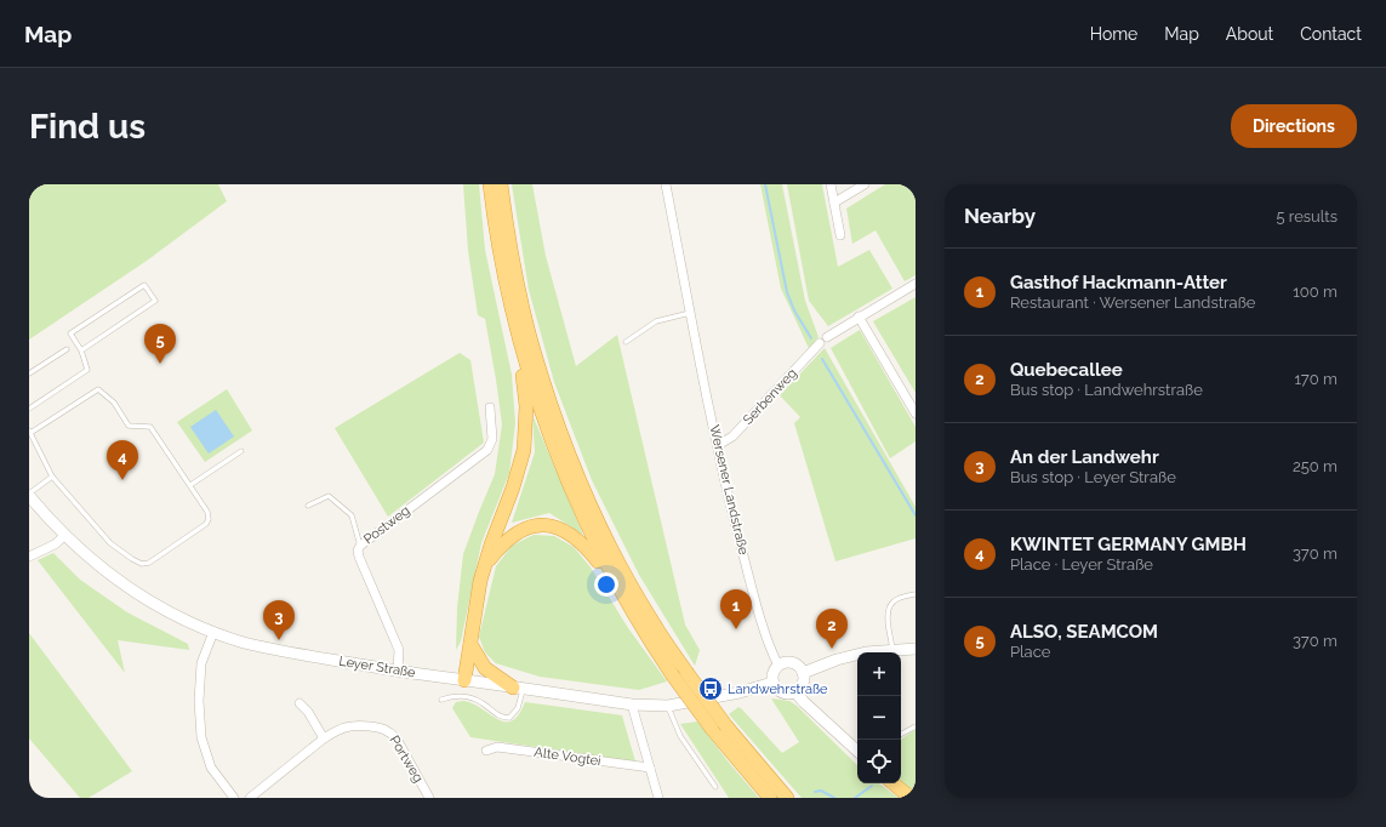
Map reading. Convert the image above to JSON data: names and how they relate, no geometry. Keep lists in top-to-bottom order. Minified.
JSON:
{"streets":{"street":["Serbenweg","Wersener Landstraße","Postweg","Leyer Straße","Alte Vogtei","Portweg"]},"crossings":[["Serbenweg","Wersener Landstraße"],["Wersener Landstraße","Leyer Straße"],["Postweg","Leyer Straße"]],"places":{"bus stop":["Landwehrstraße"]},"page":{"header":"Map","nav":["Home","Map","About","Contact"],"buttons":"Directions","title":"Find us","heading":["Nearby","5 results"],"list":[{"mark":"1","name":"Gasthof Hackmann-Atter","note":"Restaurant · Wersener Landstraße","value":"100 m"},{"mark":"2","name":"Quebecallee","note":"Bus stop · Landwehrstraße","value":"170 m"},{"mark":"3","name":"An der Landwehr","note":"Bus stop · Leyer Straße","value":"250 m"},{"mark":"4","name":"KWINTET GERMANY GMBH","note":"Place · Leyer Straße","value":"370 m"},{"mark":"5","name":"ALSO, SEAMCOM","note":"Place","value":"370 m"}],"pins":["5","4","1","3","2"],"map_buttons":["+","−"]}}
